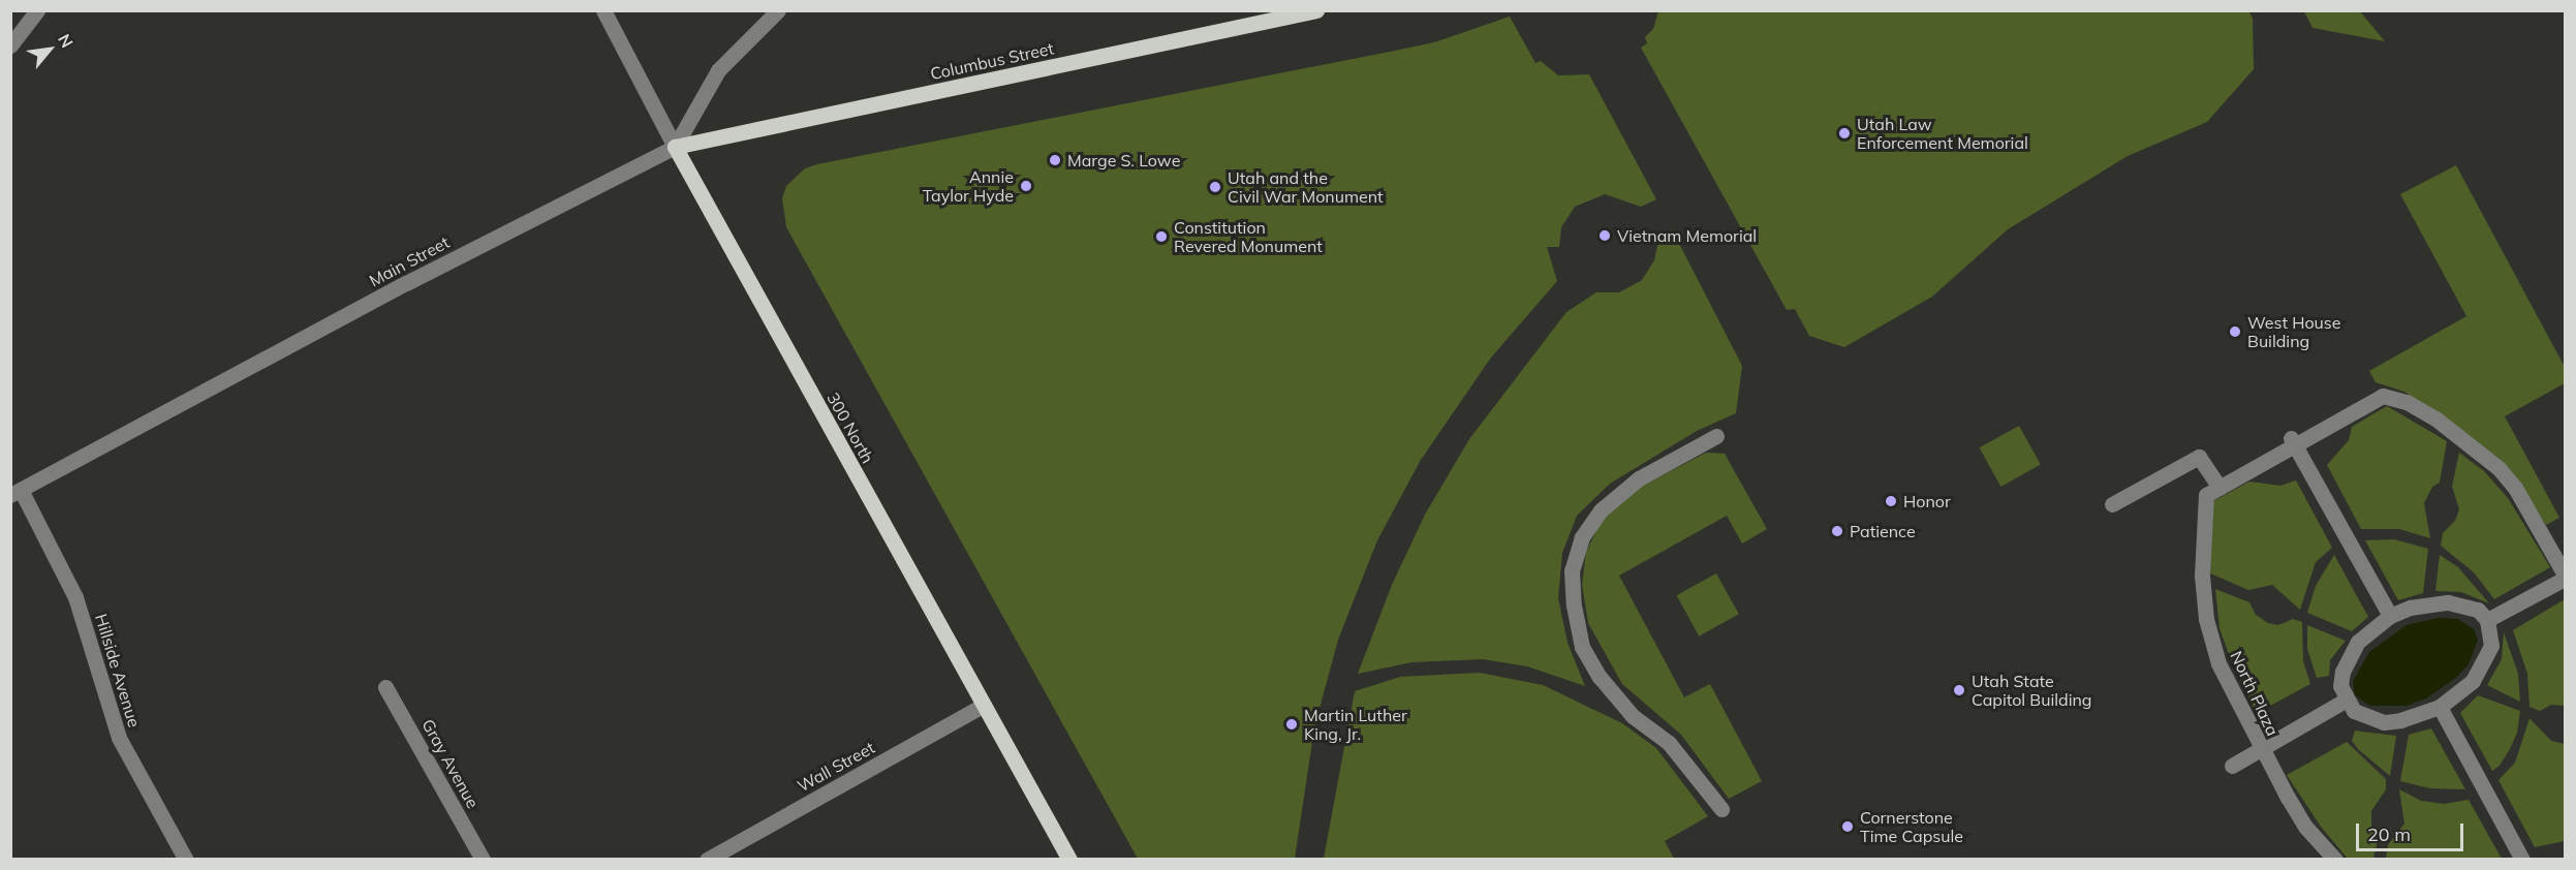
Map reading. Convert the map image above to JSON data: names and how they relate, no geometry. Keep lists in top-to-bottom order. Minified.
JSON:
{"streets":{"main road":["Columbus Street","300 North"],"street":["Main Street","Hillside Avenue","North Plaza","Gray Avenue","Wall Street"]},"crossings":[["Columbus Street","Main Street"],["Columbus Street","300 North"],["Main Street","300 North"],["Main Street","Hillside Avenue"],["300 North","Wall Street"]],"places":["Utah Law Enforcement Memorial","Marge S. Lowe","Annie Taylor Hyde","Utah and the Civil War Monument","Vietnam Memorial","Constitution Revered Monument","West House Building","Honor","Patience","Utah State Capitol Building","Martin Luther King, Jr.","Cornerstone Time Capsule"],"scale_bar":"20 m","north":"top right"}
